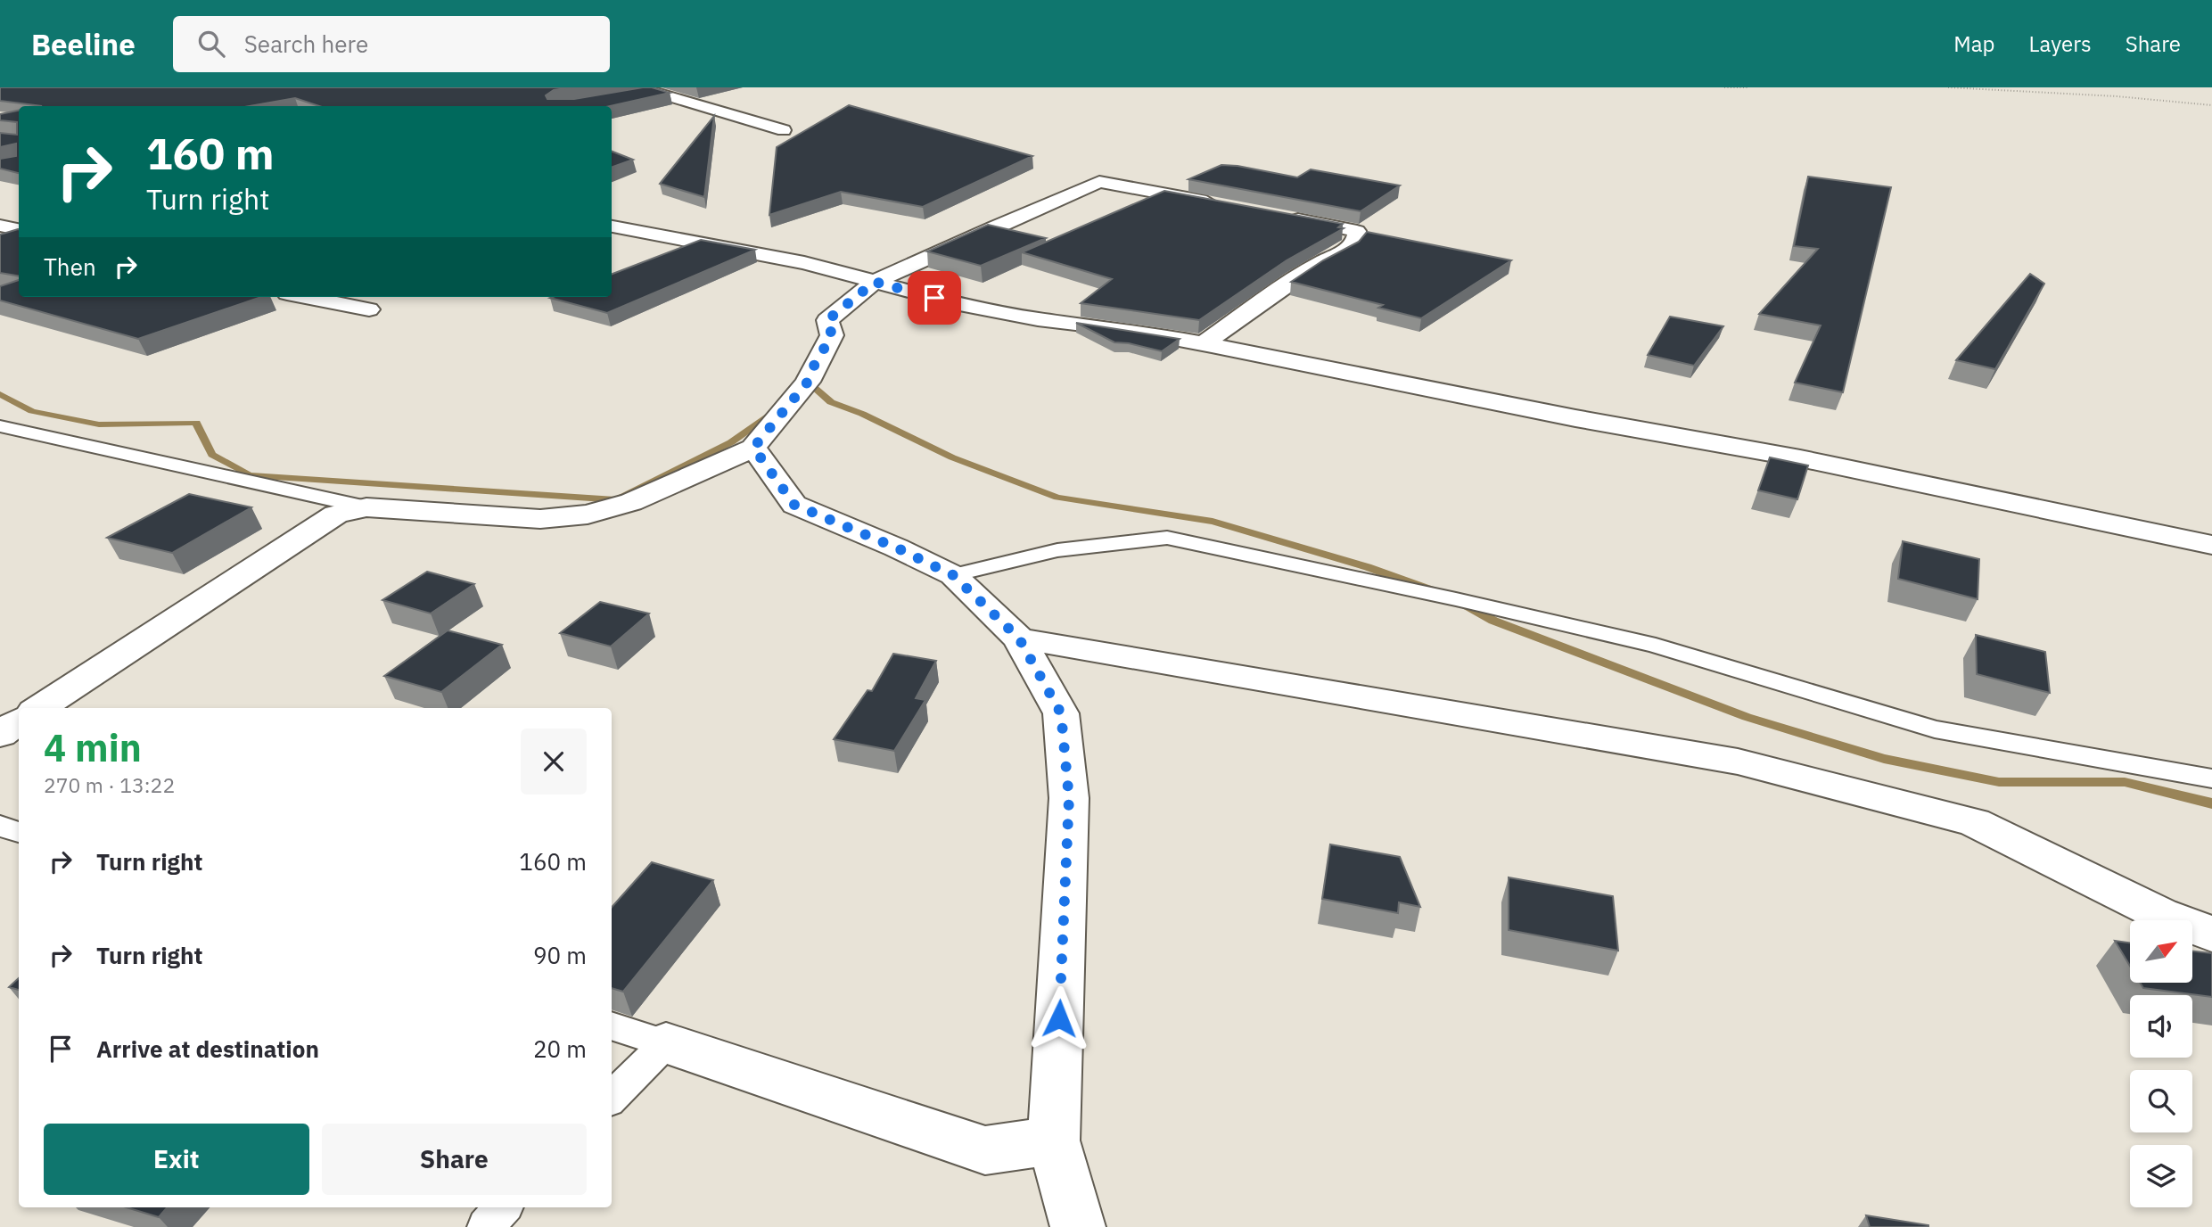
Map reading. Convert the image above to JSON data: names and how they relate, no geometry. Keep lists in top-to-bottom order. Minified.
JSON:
{"north":"top right","page":{"header":"Beeline","search":"Search here","nav":["Map","Layers","Share"],"turn":["160 m","Turn right"],"then":"Then","heading":["4 min","270 m · 13:22"],"list":[{"name":"Turn right","value":"160 m"},{"name":"Turn right","value":"90 m"},{"name":"Arrive at destination","value":"20 m"}],"buttons":["Exit","Share"]}}
